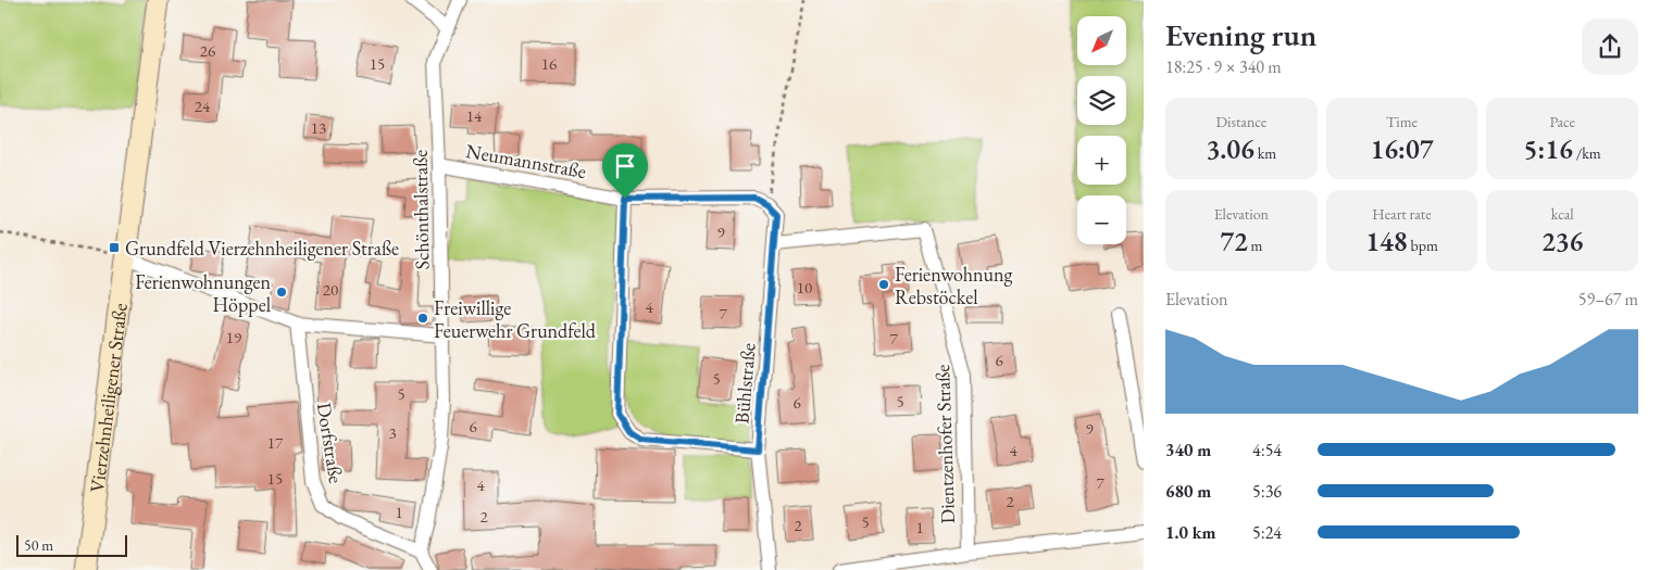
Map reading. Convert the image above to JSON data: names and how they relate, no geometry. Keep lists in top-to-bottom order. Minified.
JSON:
{"streets":{"street":["Neumannstraße","Schönthalstraße","Bühlstraße","Vierzehnheiligener Straße","Dorfstraße","Dientzenhofer Straße"]},"crossings":[["Neumannstraße","Schönthalstraße"],["Neumannstraße","Bühlstraße"],["Schönthalstraße","Dorfstraße"],["Bühlstraße","Dientzenhofer Straße"]],"places":{"transit":["Grundfeld Vierzehnheiligener Straße"],"other":["Ferienwohnung Rebstöckel","Ferienwohnungen Höppel","Freiwillige Feuerwehr Grundfeld"]},"house_numbers":["26","15","16","24","14","13","9","10","20","4","7","19","7","6","5","5","5","6","6","9","3","17","4","15","7","4","2","1","2","5","2","1"],"scale_bar":"50 m","north":"bottom left","page":{"heading":["Evening run","18:25 · 9 × 340 m"],"map_buttons":["+","−"],"stats":[["Distance","3.06 km"],["Time","16:07"],["Pace","5:16 /km"],["Elevation","72 m"],["Heart rate","148 bpm"],["kcal","236"]],"chart":["Elevation","59–67 m"],"list":[{"name":"340 m","note":"4:54"},{"name":"680 m","note":"5:36"},{"name":"1.0 km","note":"5:24"}],"scale":"50 m"}}
